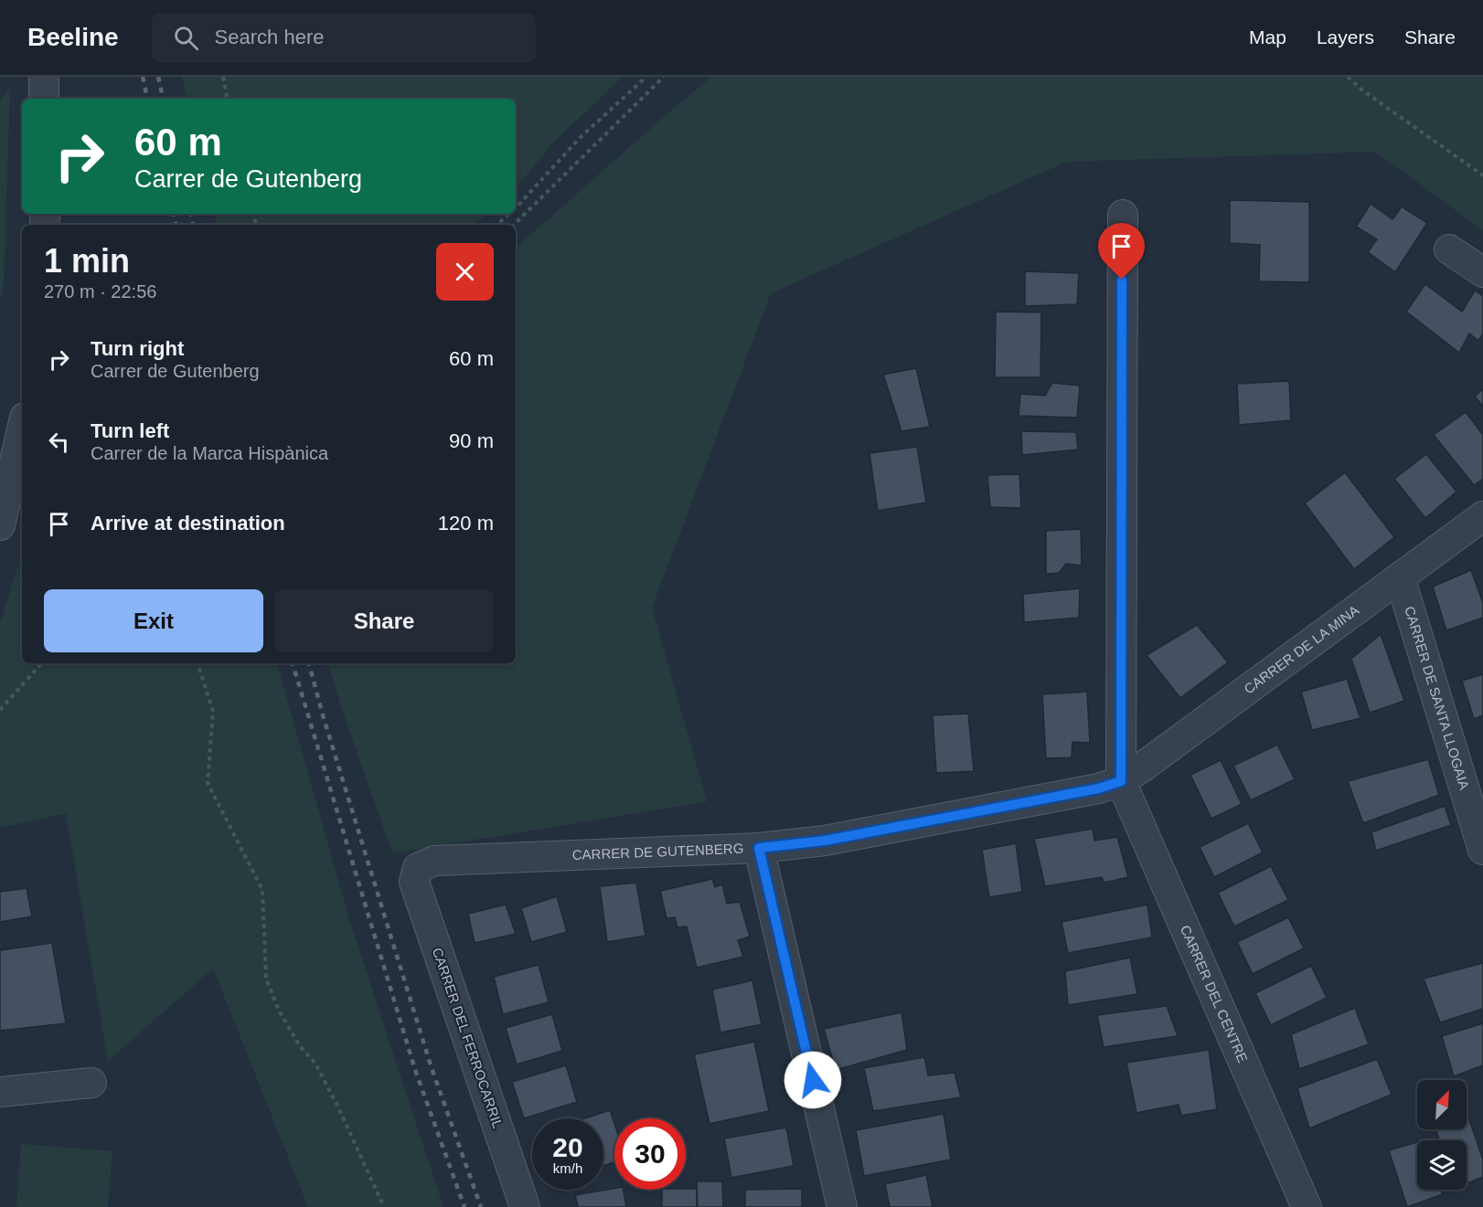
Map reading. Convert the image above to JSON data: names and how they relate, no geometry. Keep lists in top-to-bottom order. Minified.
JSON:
{"streets":{"street":["CARRER DE LA MINA","CARRER DE SANTA LLOGAIA","CARRER DE GUTENBERG","CARRER DEL CENTRE","CARRER DEL FERROCARRIL"]},"crossings":[["CARRER DE LA MINA","CARRER DE SANTA LLOGAIA"],["CARRER DE LA MINA","CARRER DE GUTENBERG"],["CARRER DE LA MINA","CARRER DEL CENTRE"],["CARRER DE GUTENBERG","CARRER DEL CENTRE"],["CARRER DE GUTENBERG","CARRER DEL FERROCARRIL"]],"north":"top right","page":{"header":"Beeline","search":"Search here","nav":["Map","Layers","Share"],"turn":["60 m","Carrer de Gutenberg"],"heading":["1 min","270 m · 22:56"],"list":[{"name":"Turn right","note":"Carrer de Gutenberg","value":"60 m"},{"name":"Turn left","note":"Carrer de la Marca Hispànica","value":"90 m"},{"name":"Arrive at destination","value":"120 m"}],"buttons":["Exit","Share"],"speed":"20 km/h","limit":"30"}}
